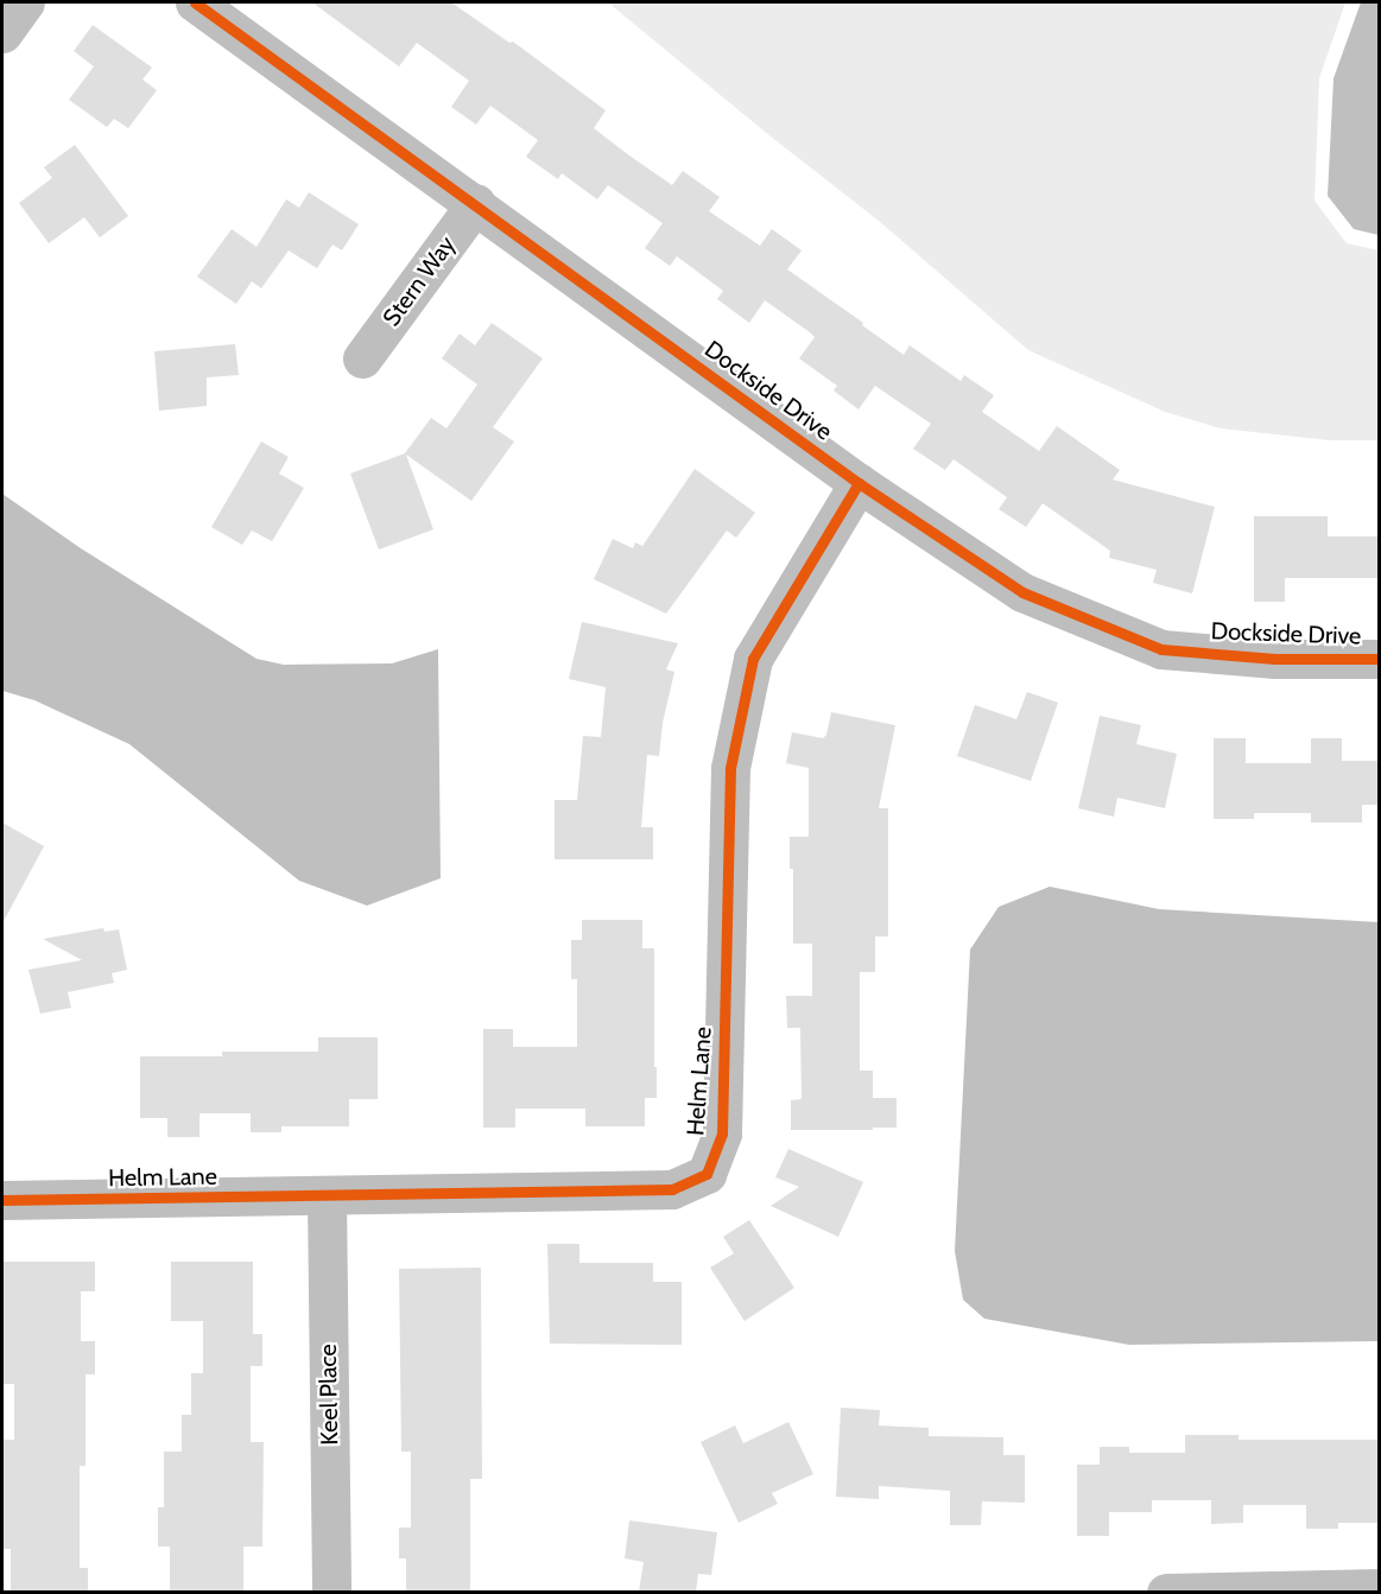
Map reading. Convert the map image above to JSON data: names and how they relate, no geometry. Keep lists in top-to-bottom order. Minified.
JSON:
{"streets":{"street":["Stern Way","Dockside Drive","Helm Lane","Keel Place"]},"crossings":[["Stern Way","Dockside Drive"],["Dockside Drive","Helm Lane"],["Helm Lane","Keel Place"]]}
